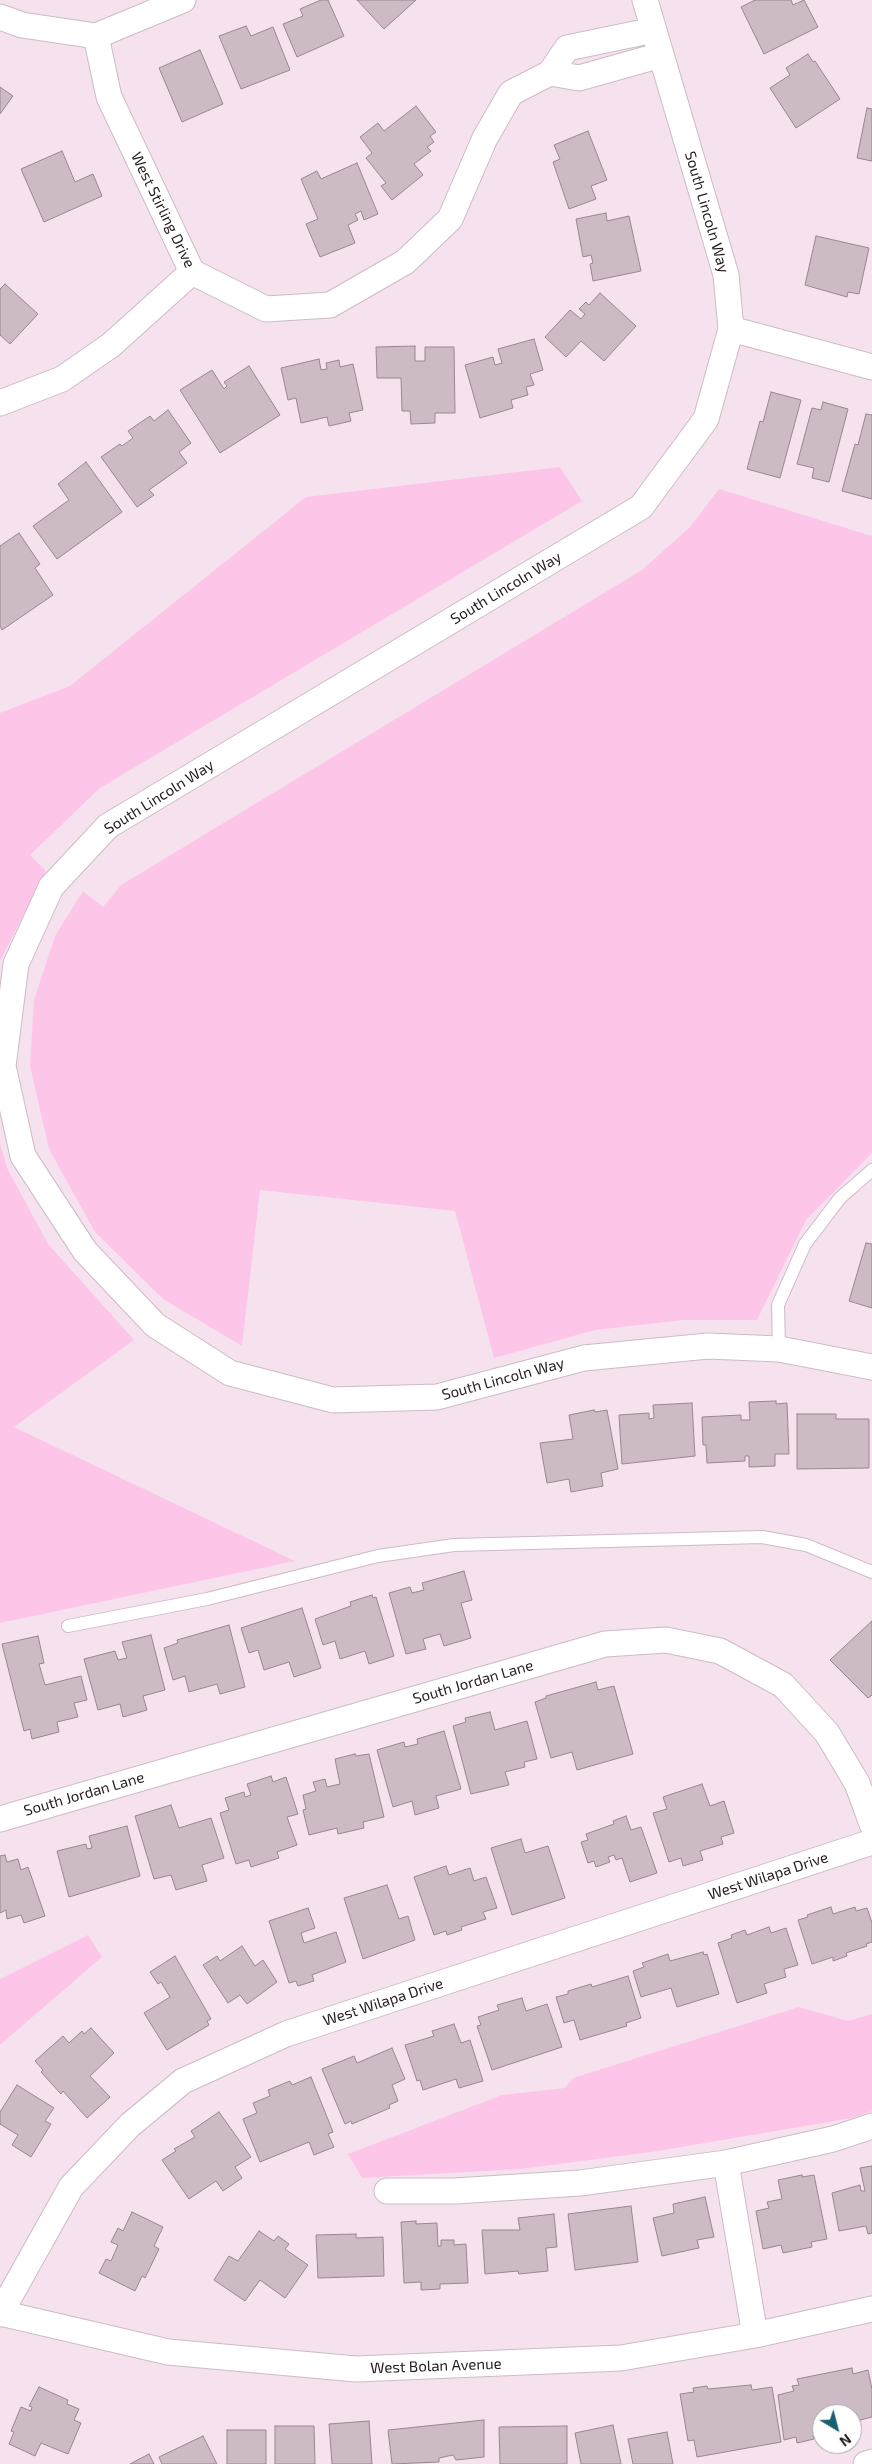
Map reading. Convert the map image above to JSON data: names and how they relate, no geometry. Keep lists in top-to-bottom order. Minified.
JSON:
{"streets":{"street":["West Stirling Drive","South Lincoln Way","South Jordan Lane","West Wilapa Drive","West Bolan Avenue"]},"crossings":[["West Wilapa Drive","West Bolan Avenue"]],"north":"bottom right"}
